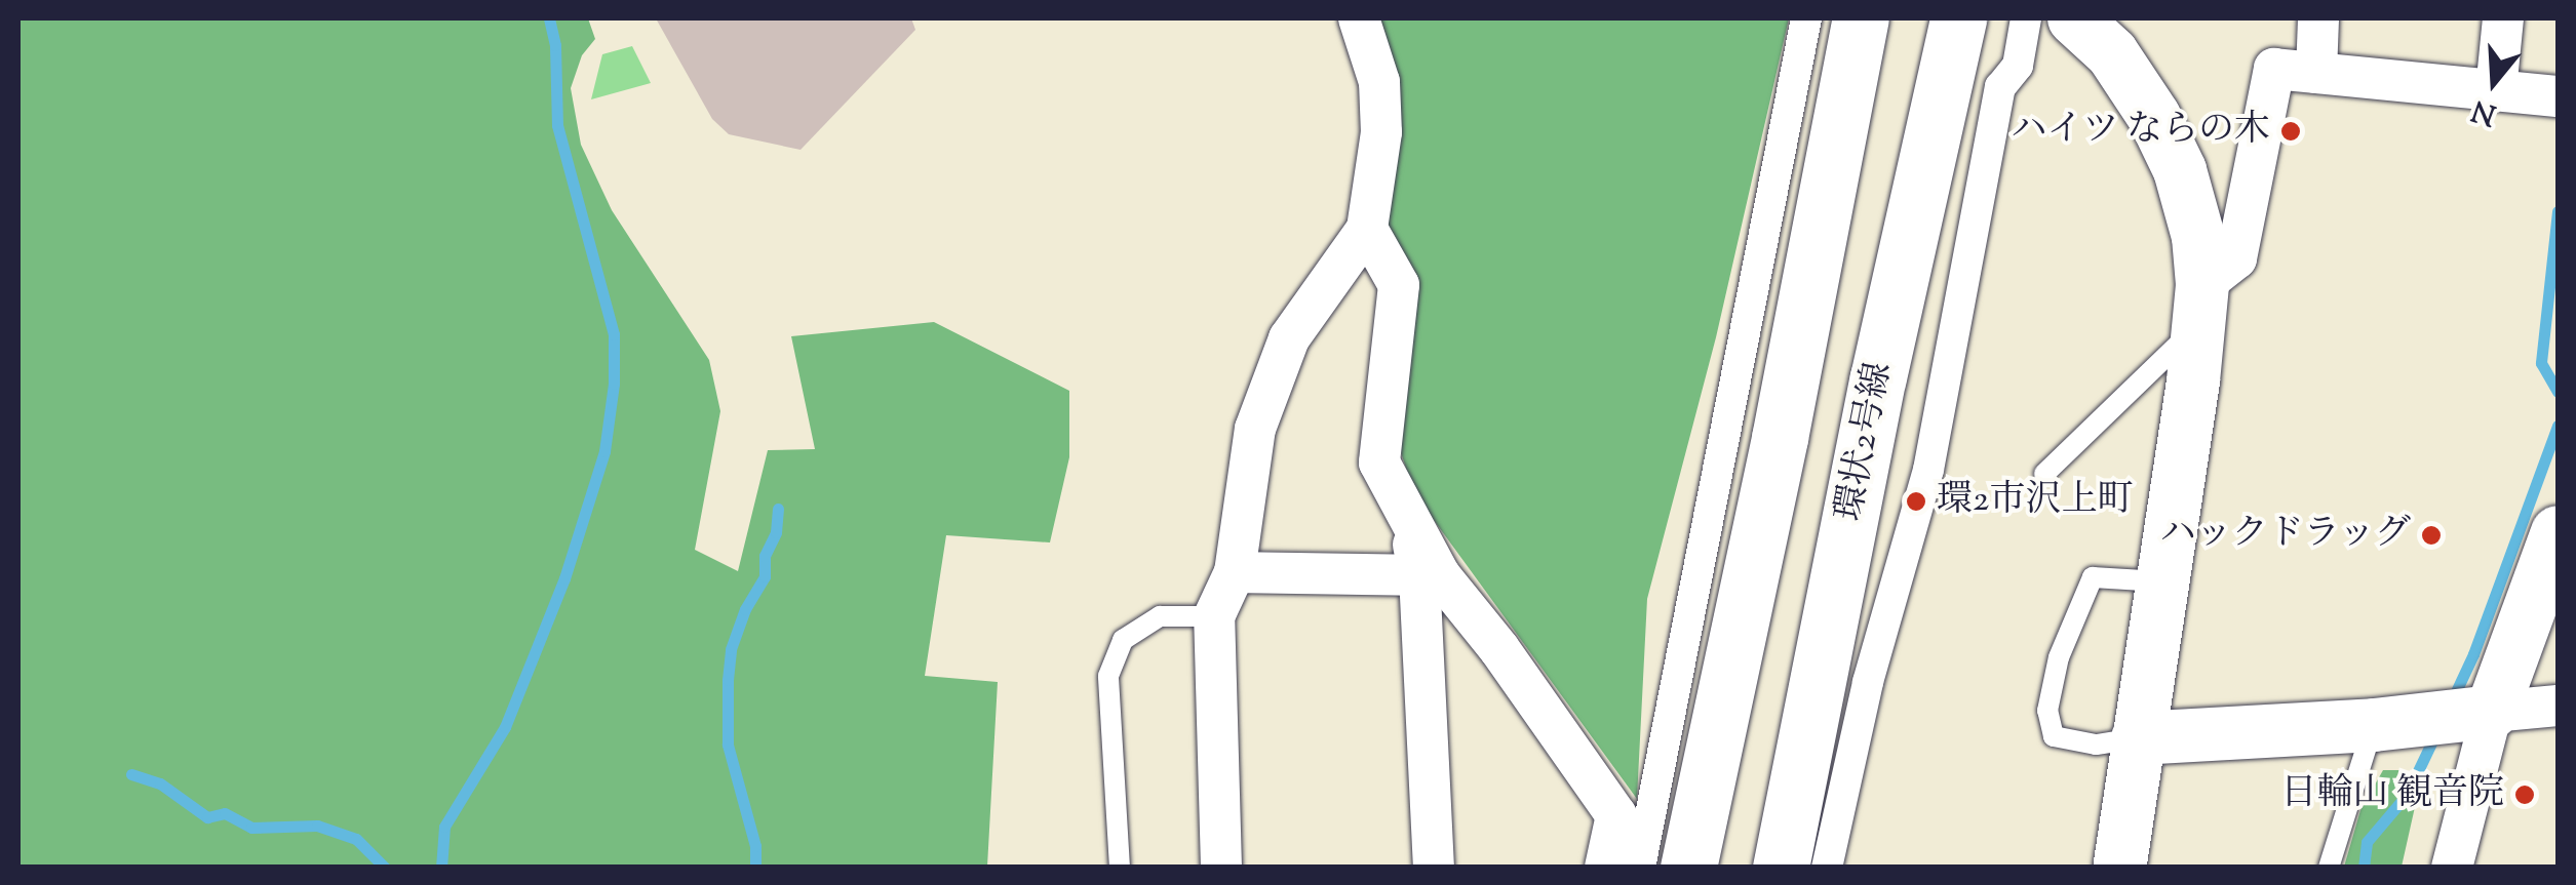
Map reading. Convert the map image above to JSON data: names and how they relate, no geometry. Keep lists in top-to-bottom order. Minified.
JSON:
{"streets":{"main road":["環状2号線"]},"places":["ハイツ ならの木","環2市沢上町","ハックドラッグ","日輪山 観音院"],"north":"bottom"}
